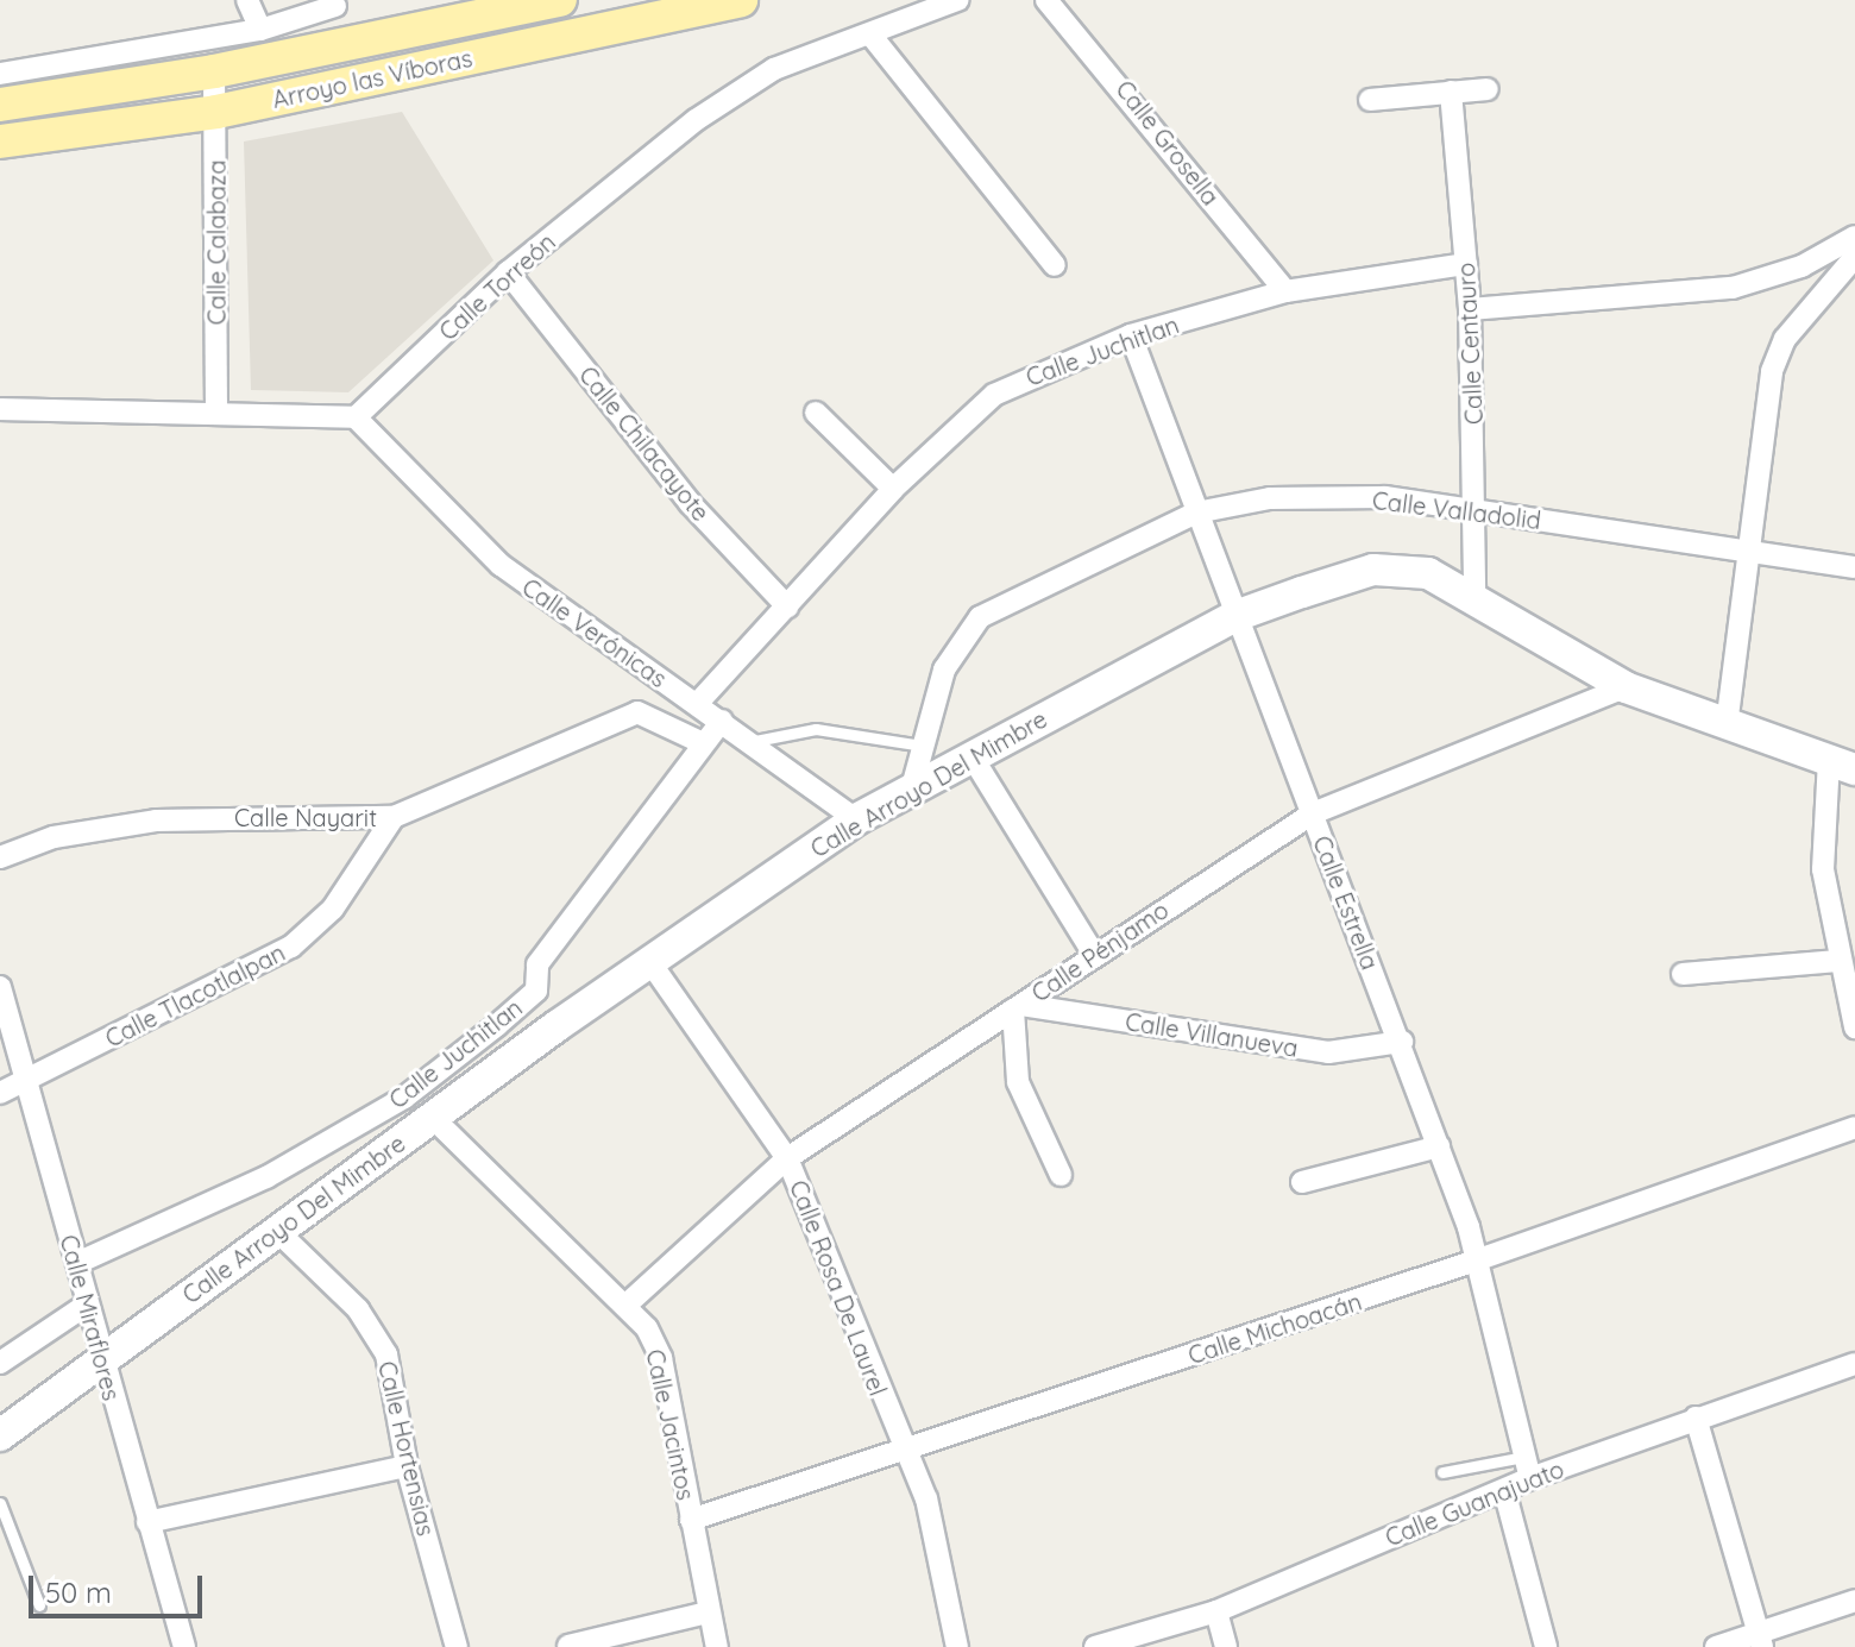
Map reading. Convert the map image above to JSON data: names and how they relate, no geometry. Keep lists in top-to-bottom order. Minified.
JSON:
{"streets":{"main road":["Arroyo las Víboras"],"street":["Calle Grosella","Calle Calabaza","Calle Torreón","Calle Centauro","Calle Juchitlan","Calle Chilacayote","Calle Valladolid","Calle Verónicas","Calle Arroyo Del Mimbre","Calle Nayarit","Calle Estrella","Calle Pénjamo","Calle Tlacotlalpan","Calle Villanueva","Calle Rosa De Laurel","Calle Miraflores","Calle Michoacán","Calle Jacintos","Calle Hortensias","Calle Guanajuato"]},"crossings":[["Arroyo las Víboras","Calle Calabaza"],["Calle Grosella","Calle Juchitlan"],["Calle Torreón","Calle Chilacayote"],["Calle Torreón","Calle Verónicas"],["Calle Centauro","Calle Juchitlan"],["Calle Centauro","Calle Valladolid"],["Calle Centauro","Calle Arroyo Del Mimbre"],["Calle Juchitlan","Calle Chilacayote"],["Calle Juchitlan","Calle Verónicas"],["Calle Juchitlan","Calle Nayarit"],["Calle Juchitlan","Calle Estrella"],["Calle Juchitlan","Calle Miraflores"],["Calle Valladolid","Calle Arroyo Del Mimbre"],["Calle Valladolid","Calle Estrella"],["Calle Verónicas","Calle Arroyo Del Mimbre"],["Calle Arroyo Del Mimbre","Calle Estrella"],["Calle Arroyo Del Mimbre","Calle Pénjamo"],["Calle Arroyo Del Mimbre","Calle Rosa De Laurel"],["Calle Arroyo Del Mimbre","Calle Miraflores"],["Calle Arroyo Del Mimbre","Calle Jacintos"],["Calle Arroyo Del Mimbre","Calle Hortensias"],["Calle Nayarit","Calle Tlacotlalpan"],["Calle Estrella","Calle Pénjamo"],["Calle Estrella","Calle Villanueva"],["Calle Estrella","Calle Michoacán"],["Calle Estrella","Calle Guanajuato"],["Calle Pénjamo","Calle Villanueva"],["Calle Pénjamo","Calle Rosa De Laurel"],["Calle Pénjamo","Calle Jacintos"],["Calle Tlacotlalpan","Calle Miraflores"],["Calle Rosa De Laurel","Calle Michoacán"],["Calle Michoacán","Calle Jacintos"]],"scale_bar":"50 m"}
